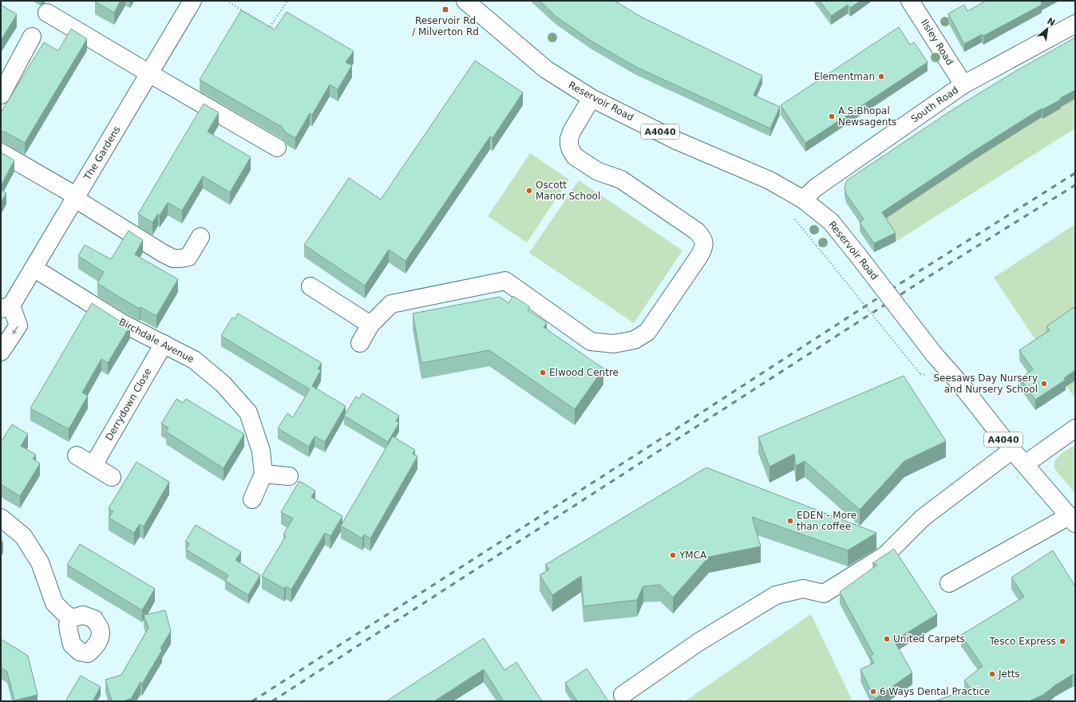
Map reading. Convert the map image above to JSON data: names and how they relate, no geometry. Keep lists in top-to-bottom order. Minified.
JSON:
{"streets":{"street":["Ilsley Road","Reservoir Road","South Road","A4040","The Gardens","Birchdale Avenue","Derrydown Close"]},"crossings":[["Ilsley Road","South Road"],["Reservoir Road","South Road"],["The Gardens","Birchdale Avenue"],["Birchdale Avenue","Derrydown Close"]],"places":{"transit":["Reservoir Rd / Milverton Rd"],"other":["Elementman","A.S.Bhopal Newsagents","Oscott Manor School","Elwood Centre","Seesaws Day Nursery and Nursery School","EDEN - More than coffee","YMCA","United Carpets","Tesco Express","Jetts","6 Ways Dental Practice"]},"north":"top right"}
